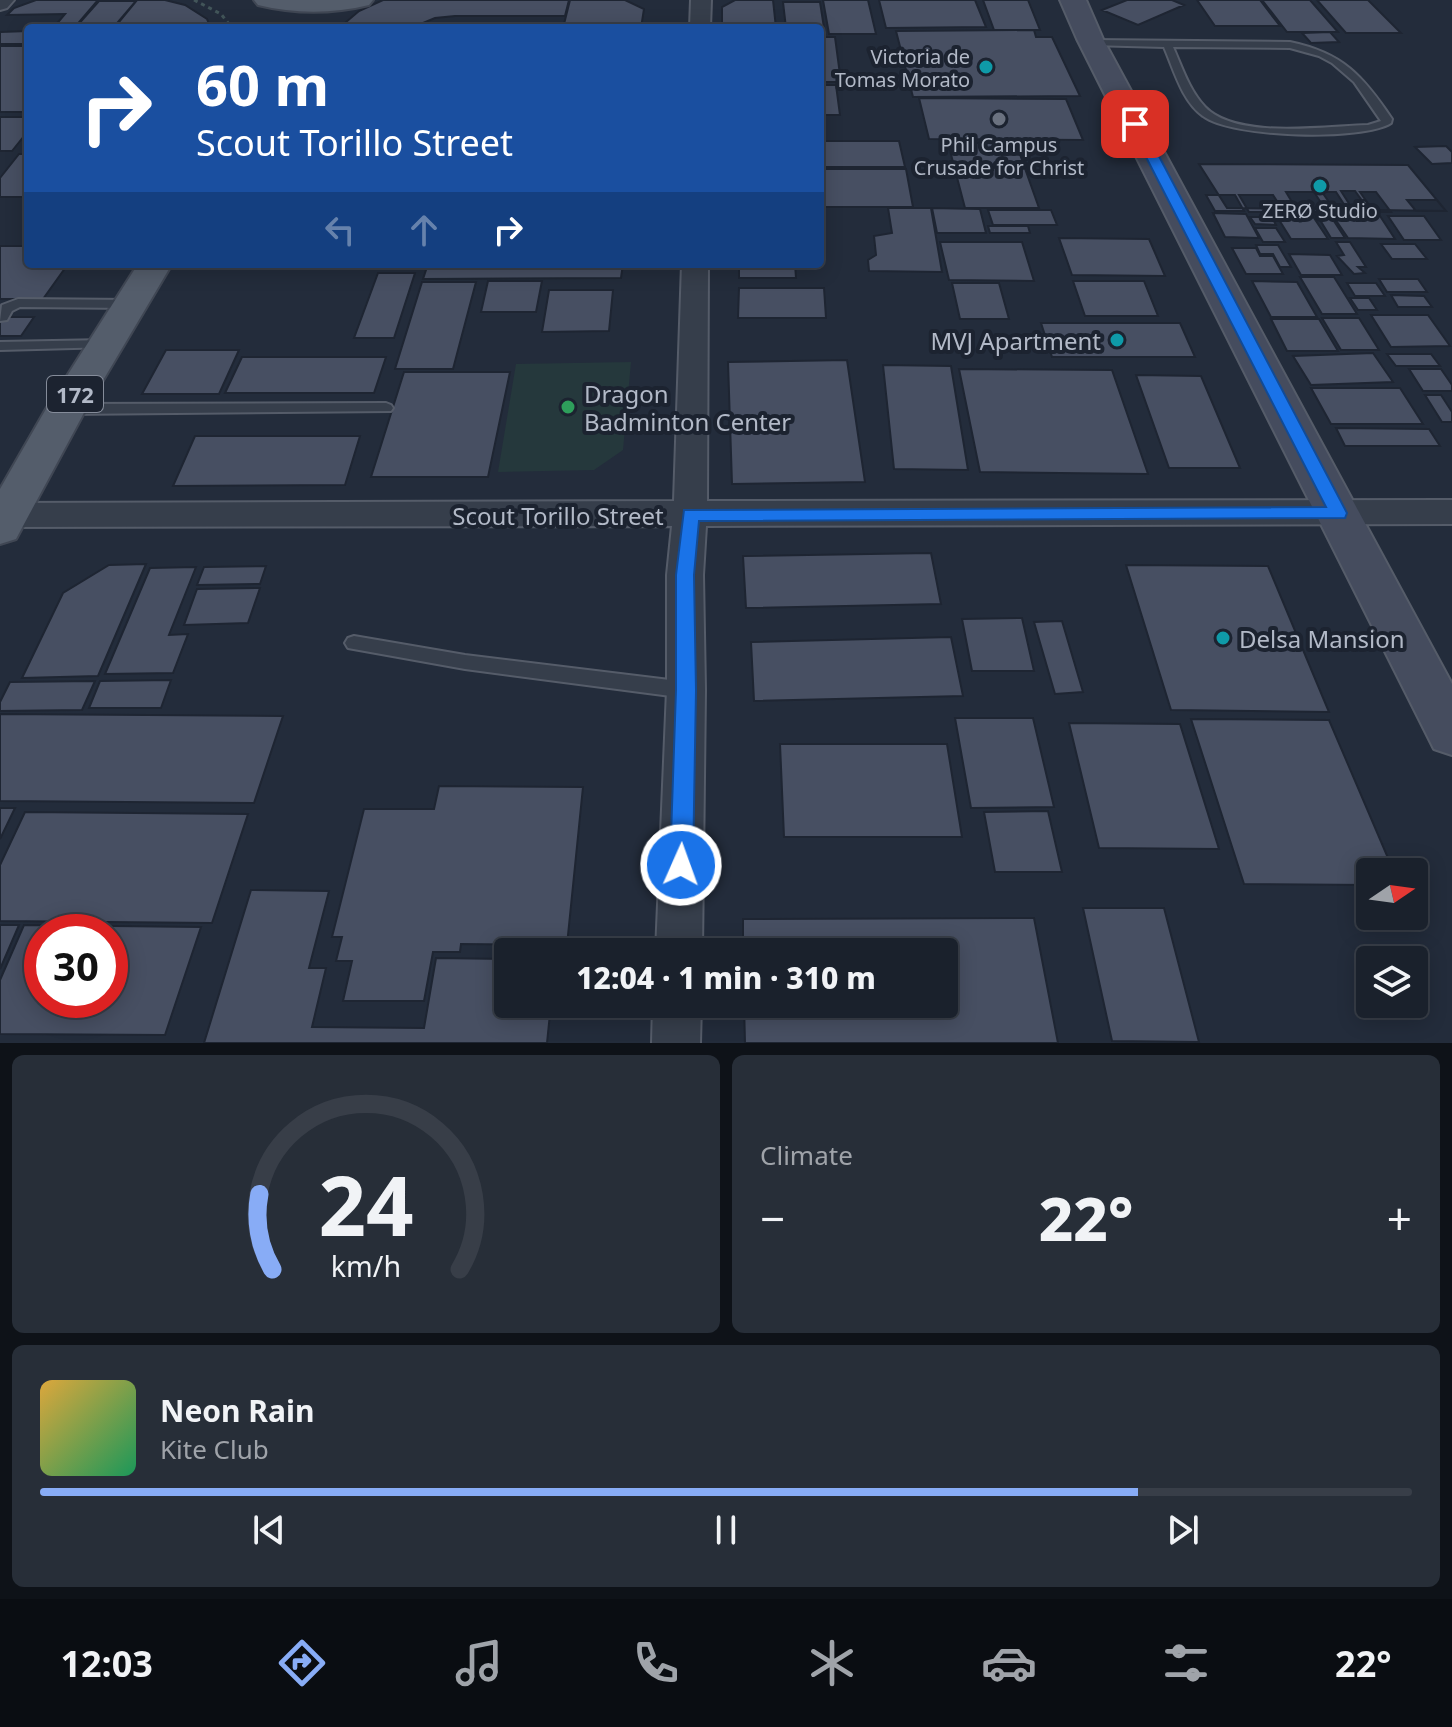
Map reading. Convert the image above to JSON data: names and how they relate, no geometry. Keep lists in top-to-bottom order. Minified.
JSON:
{"streets":{"main road":["172"],"street":["Scout Torillo Street"]},"crossings":[["172","Scout Torillo Street"]],"places":["Victoria de Tomas Morato","Phil Campus Crusade for Christ","ZERØ Studio","MVJ Apartment","Dragon Badminton Center","Delsa Mansion"],"north":"right","page":{"turn":["60 m","Scout Torillo Street"],"limit":"30","trip":"12:04 · 1 min · 310 m","tile":"Climate","heat":["−","22°","+"],"song":["Neon Rain","Kite Club"],"tabs":["12:03","22°"],"gauge":["24","km/h"]}}
